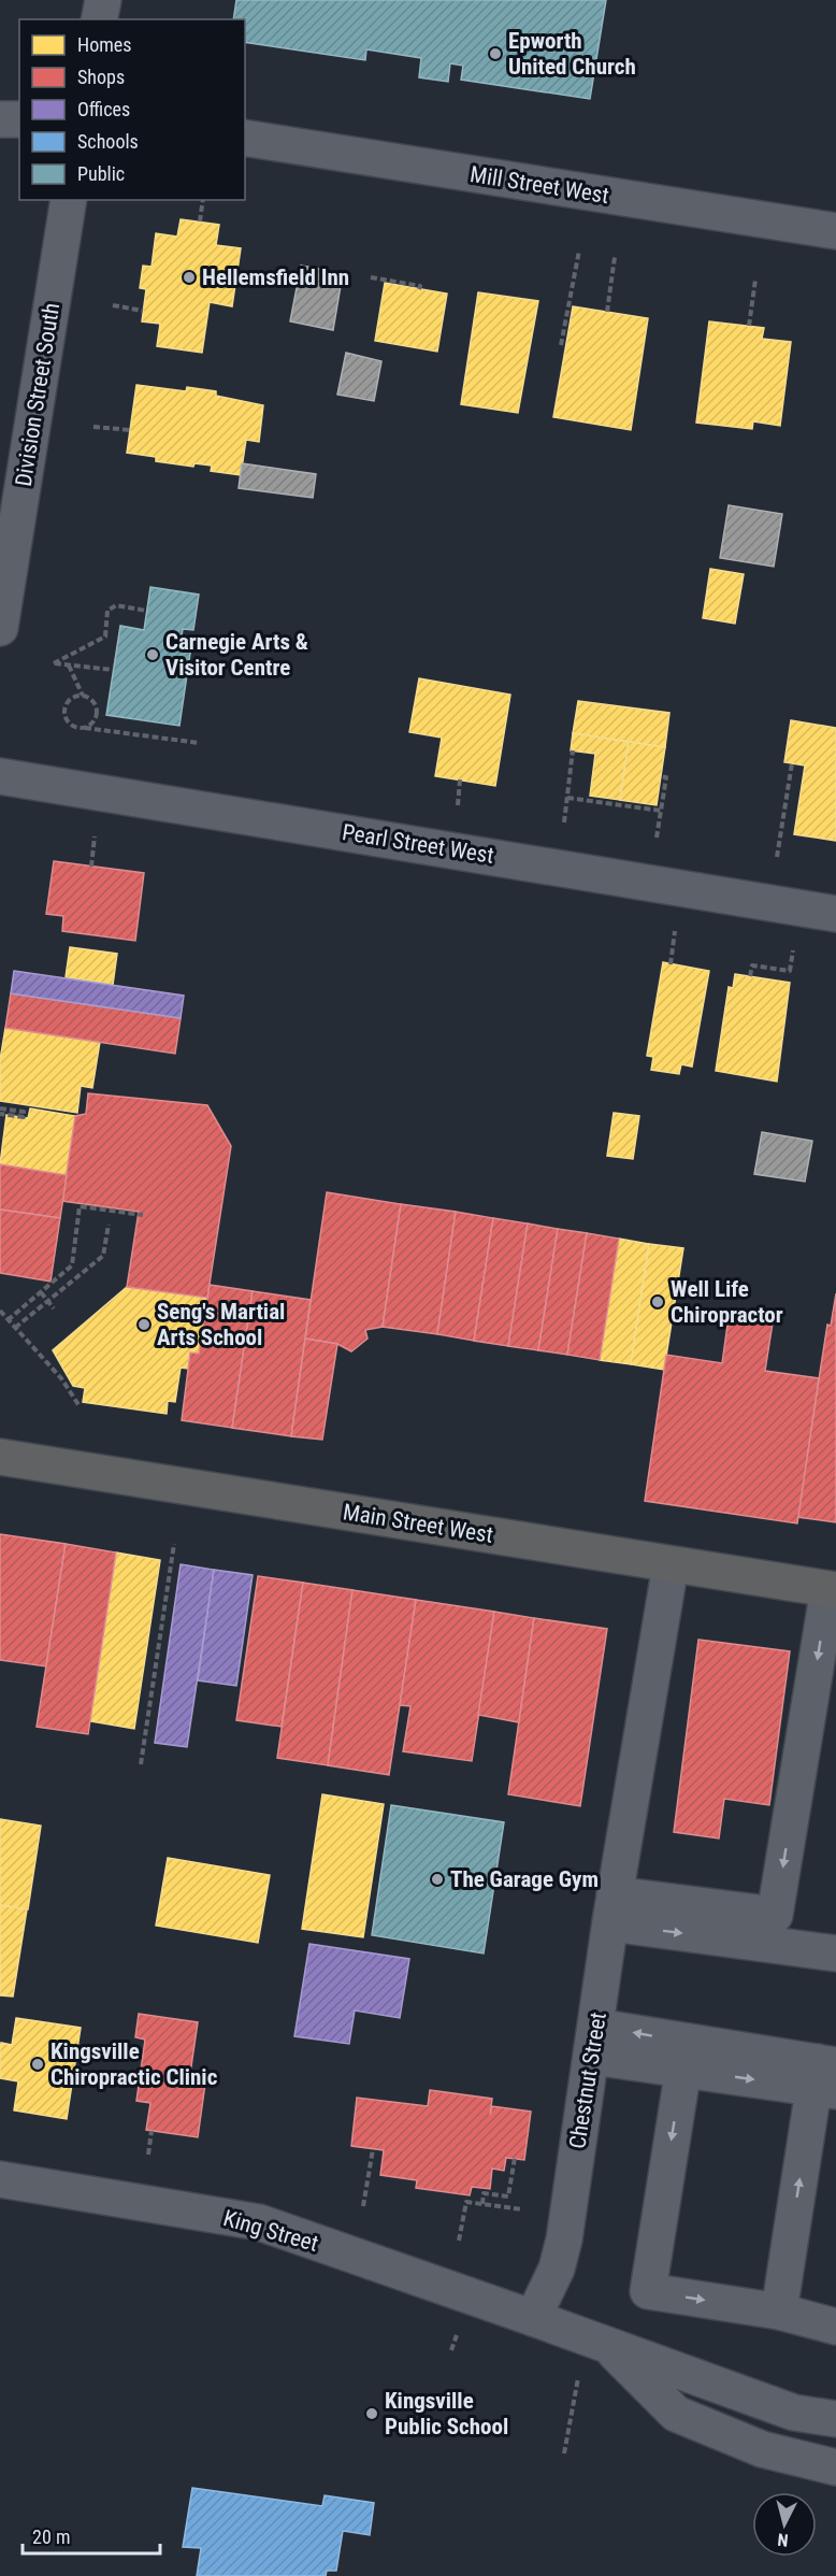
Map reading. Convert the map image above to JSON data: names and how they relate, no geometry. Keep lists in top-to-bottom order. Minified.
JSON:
{"streets":{"main road":["Main Street West"],"street":["Mill Street West","Division Street South","Pearl Street West","Chestnut Street","King Street"]},"crossings":[["Main Street West","Chestnut Street"],["Chestnut Street","King Street"]],"places":["Epworth United Church","Hellemsfield Inn","Carnegie Arts & Visitor Centre","Well Life Chiropractor","Seng's Martial Arts School","The Garage Gym","Kingsville Chiropractic Clinic","Kingsville Public School"],"legend":["Homes","Shops","Offices","Schools","Public"],"scale_bar":"20 m","north":"bottom"}
